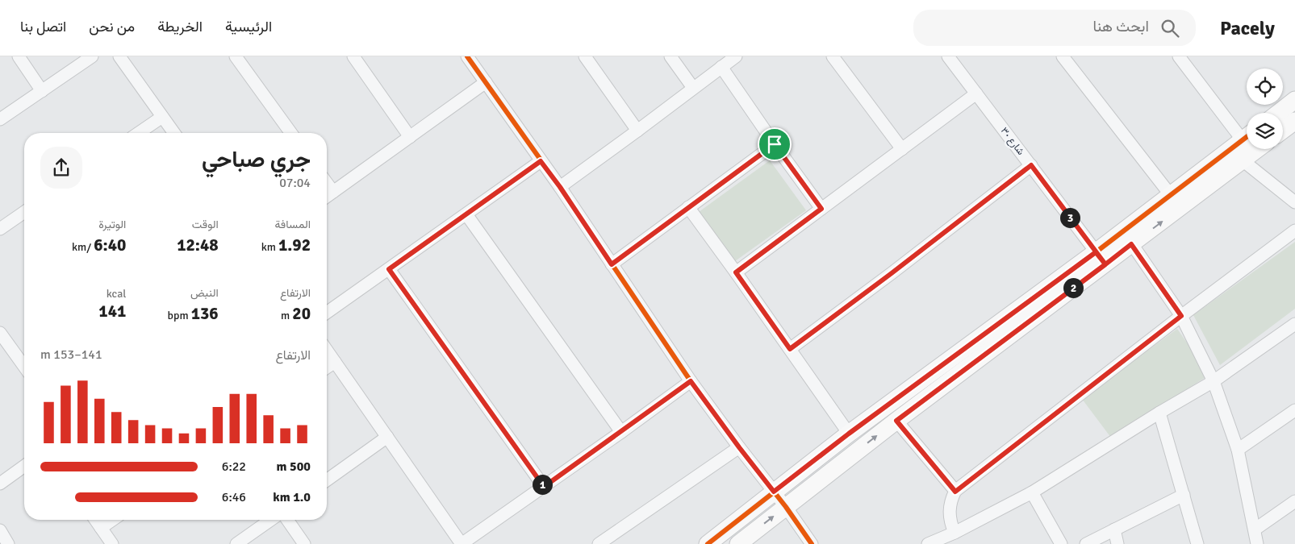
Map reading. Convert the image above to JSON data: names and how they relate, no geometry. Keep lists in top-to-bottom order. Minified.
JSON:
{"streets":{"street":["شارع ٣٠"]},"page":{"header":"Pacely","search":"ابحث هنا","nav":["الرئيسية","الخريطة","من نحن","اتصل بنا"],"heading":["جري صباحي","07:04"],"stats":[["المسافة","1.92 km"],["الوقت","12:48"],["الوتيرة","6:40 /km"],["الارتفاع","20 m"],["النبض","136 bpm"],["kcal","141"]],"pins":["3","2","1"],"chart":["الارتفاع","141–153 m"],"list":[{"name":"500 m","note":"6:22"},{"name":"1.0 km","note":"6:46"}]}}
